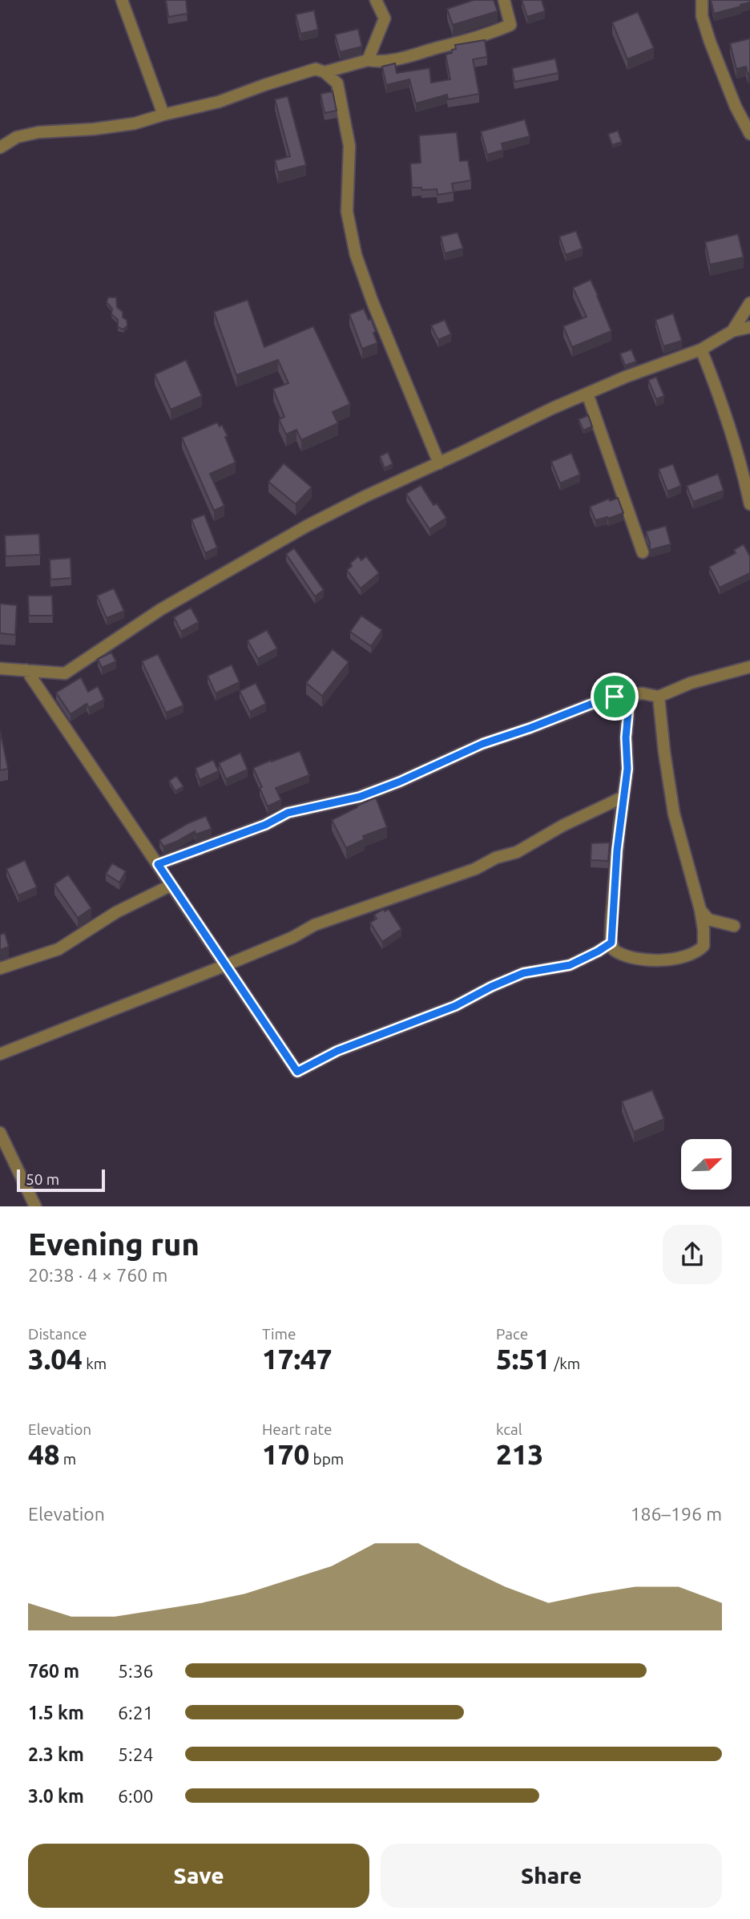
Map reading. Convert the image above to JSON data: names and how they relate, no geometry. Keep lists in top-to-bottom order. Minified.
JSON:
{"scale_bar":"50 m","north":"top right","page":{"scale":"50 m","heading":["Evening run","20:38 · 4 × 760 m"],"stats":[["Distance","3.04 km"],["Time","17:47"],["Pace","5:51 /km"],["Elevation","48 m"],["Heart rate","170 bpm"],["kcal","213"]],"chart":["Elevation","186–196 m"],"list":[{"name":"760 m","note":"5:36"},{"name":"1.5 km","note":"6:21"},{"name":"2.3 km","note":"5:24"},{"name":"3.0 km","note":"6:00"}],"buttons":["Save","Share"]}}
